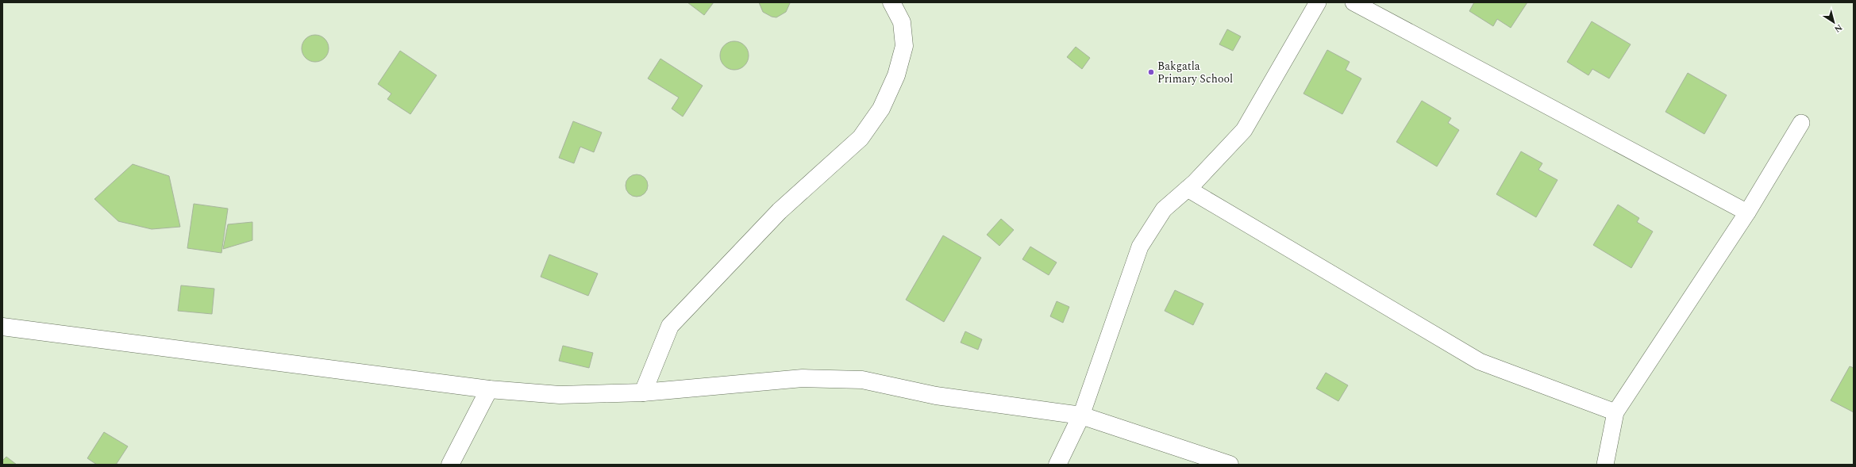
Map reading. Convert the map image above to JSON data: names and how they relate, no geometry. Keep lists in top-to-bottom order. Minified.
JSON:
{"places":["Bakgatla Primary School"],"north":"bottom right"}
